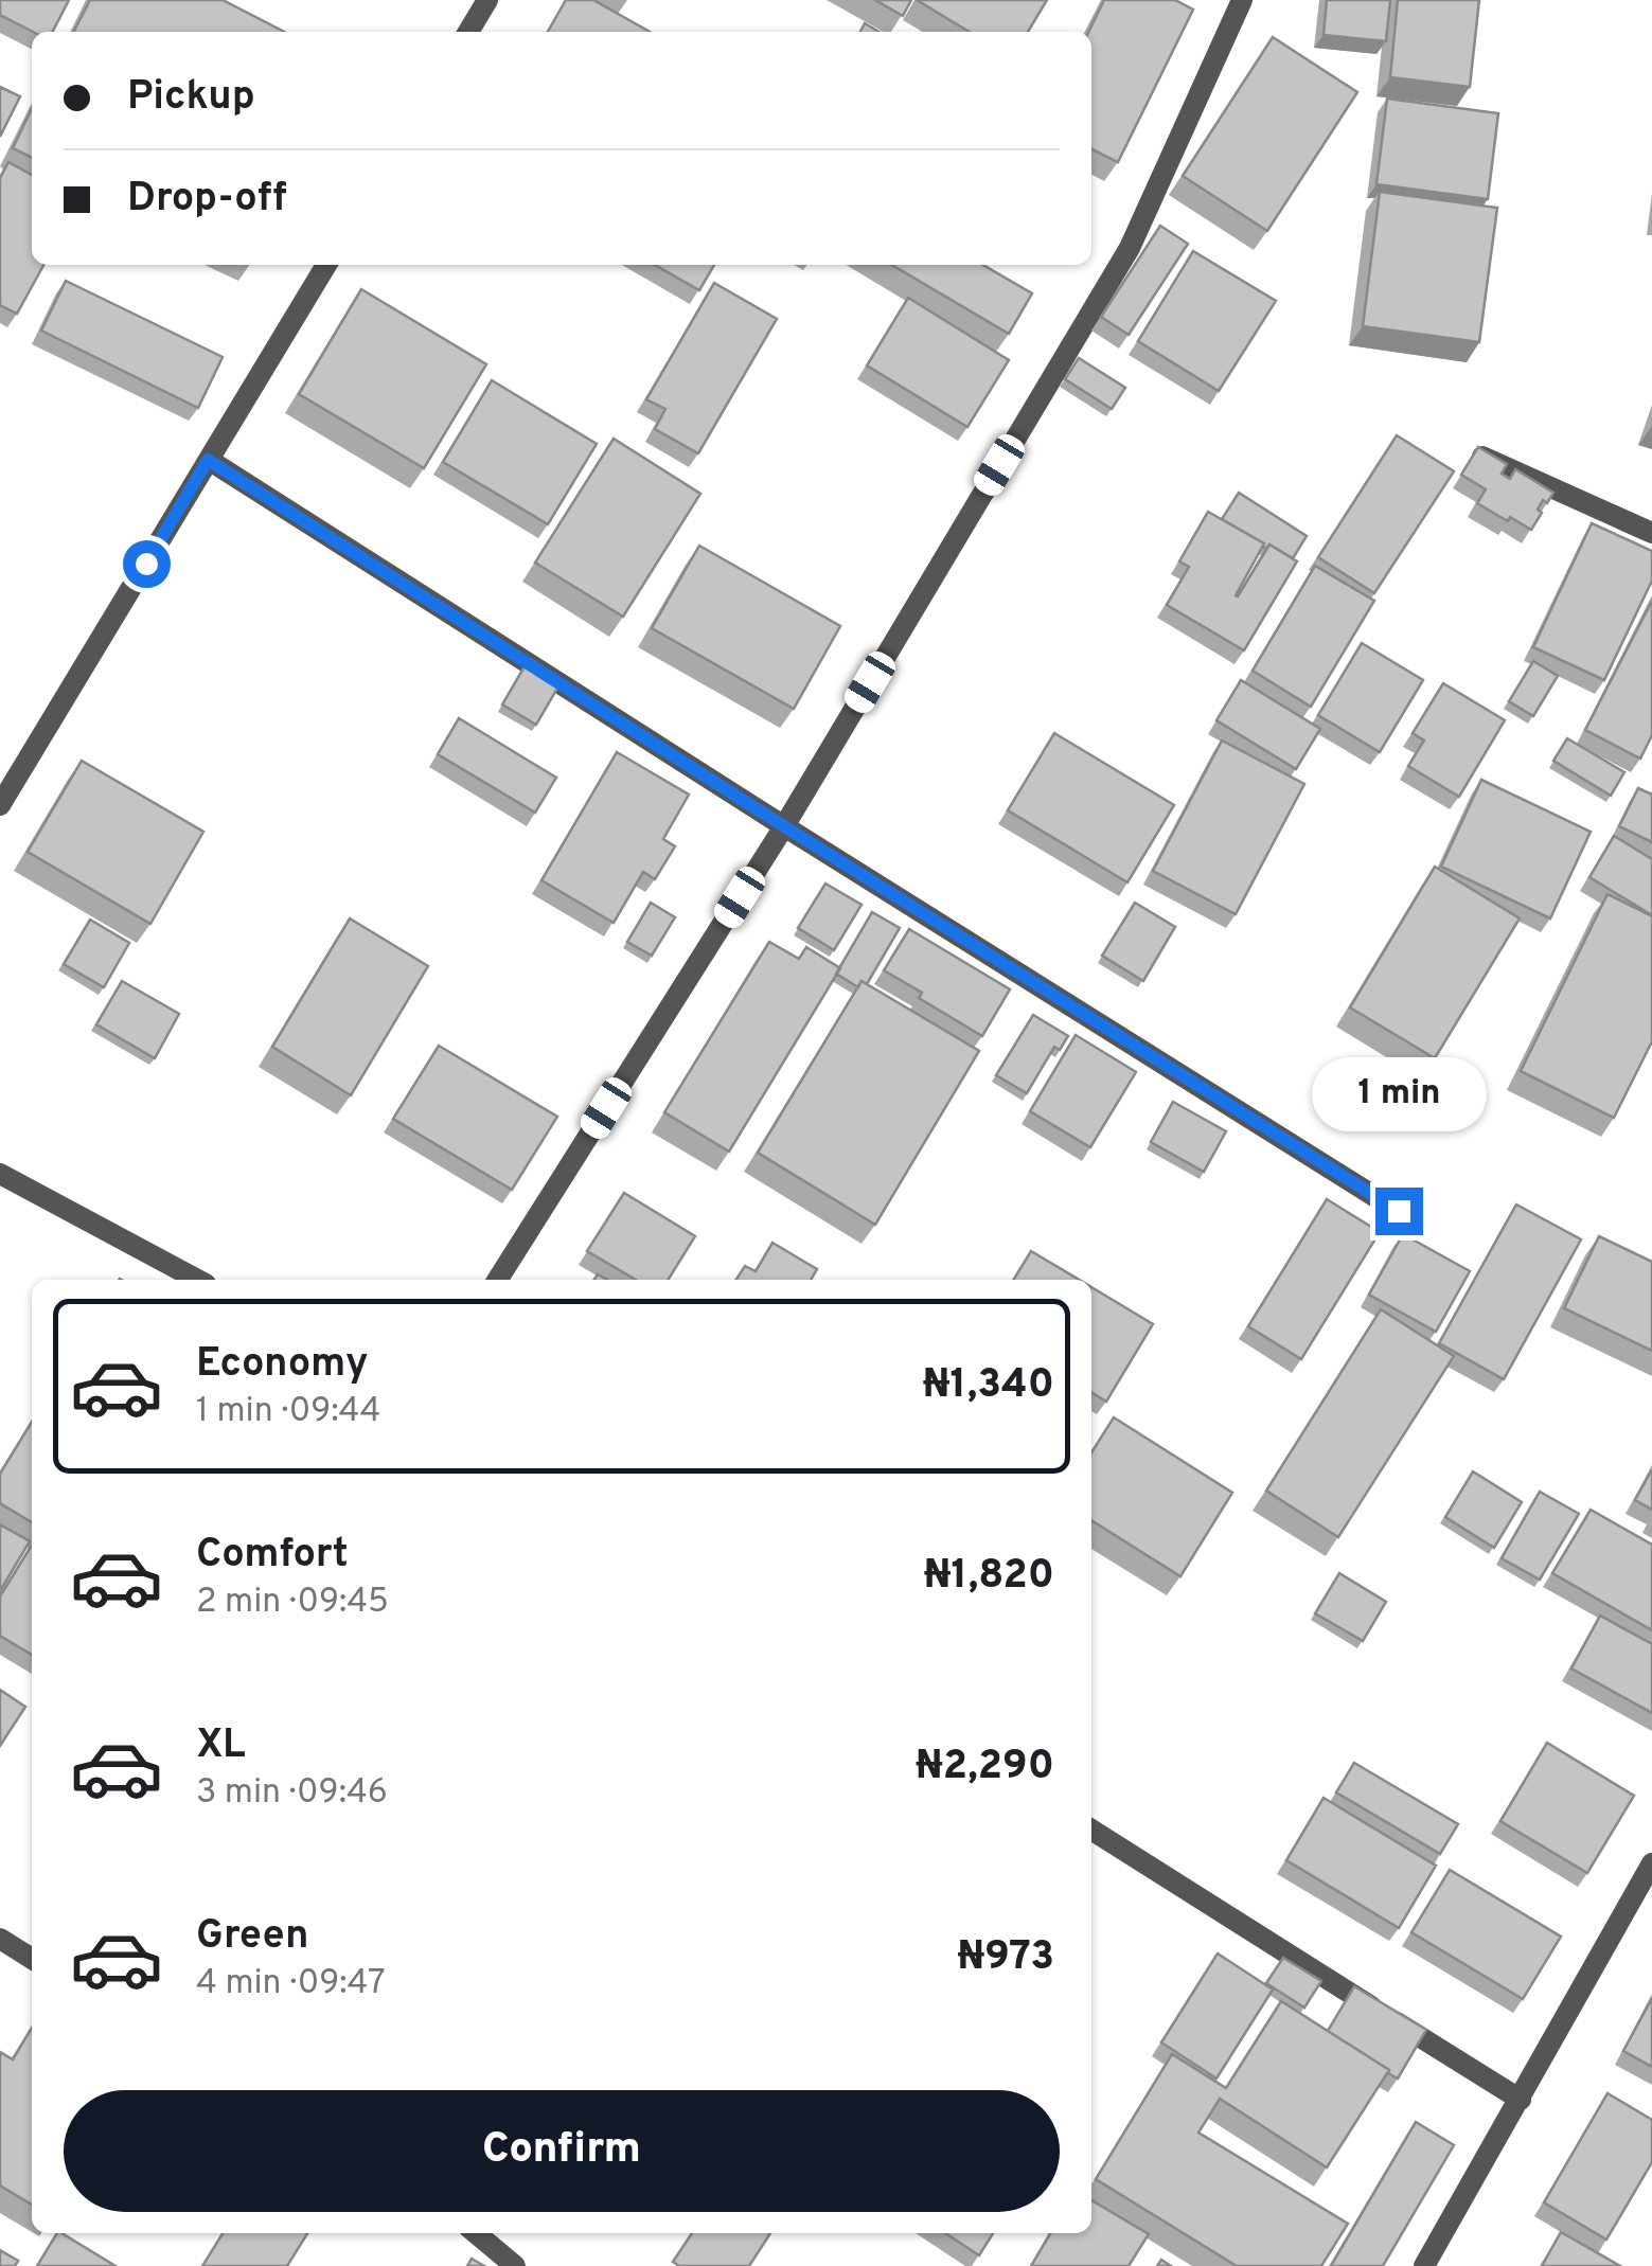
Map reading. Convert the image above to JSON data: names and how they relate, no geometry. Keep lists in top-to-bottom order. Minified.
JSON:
{"page":{"banner":["Pickup","Drop-off"],"bubble":"1 min","list":[{"name":"Economy","note":"1 min · 09:44","value":"₦1,340"},{"name":"Comfort","note":"2 min · 09:45","value":"₦1,820"},{"name":"XL","note":"3 min · 09:46","value":"₦2,290"},{"name":"Green","note":"4 min · 09:47","value":"₦973"}],"buttons":"Confirm"}}
